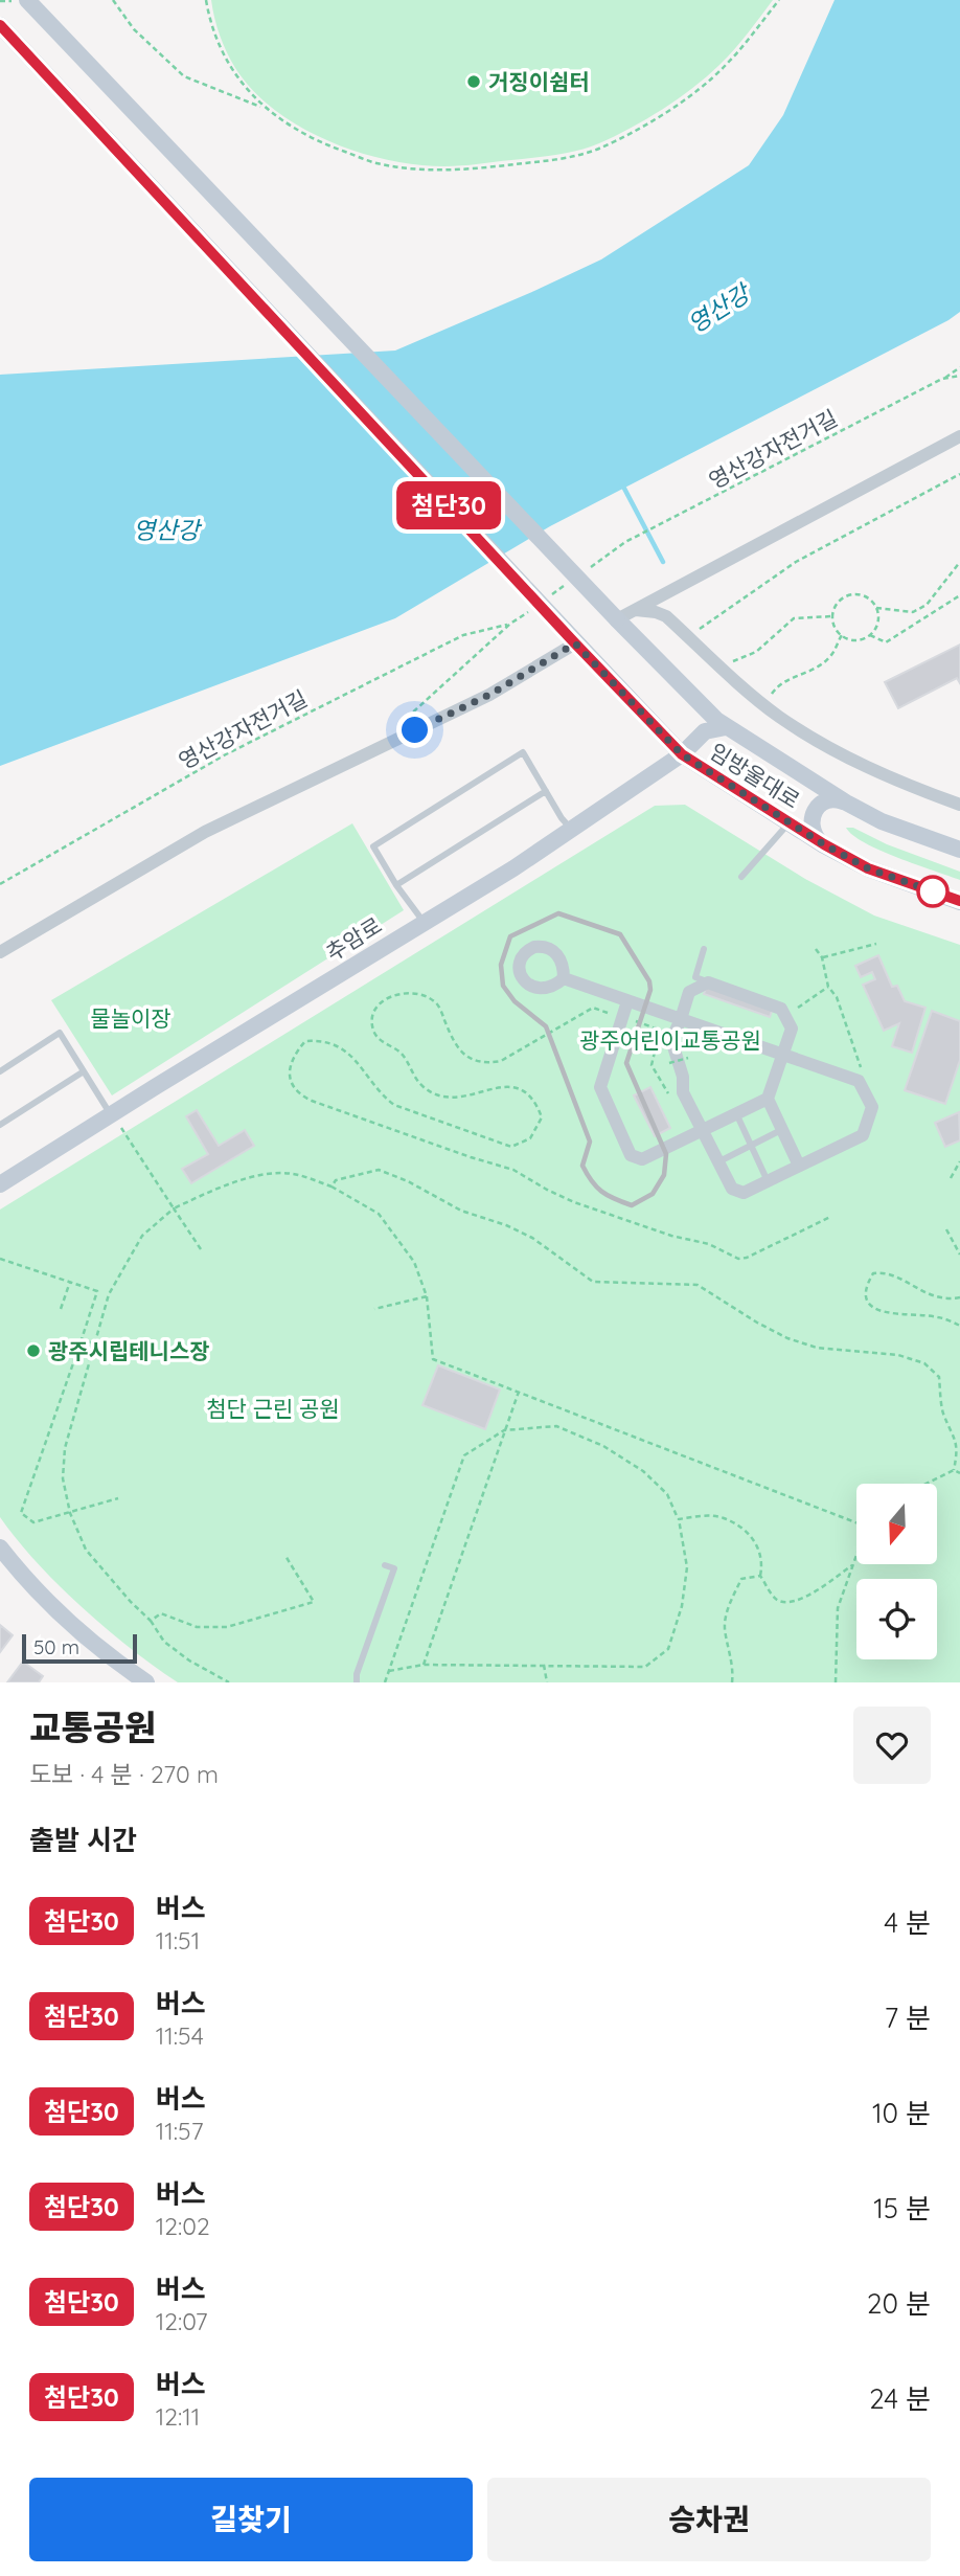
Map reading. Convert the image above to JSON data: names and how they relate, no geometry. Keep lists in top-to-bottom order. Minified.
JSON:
{"streets":{"main road":["임방울대로","추암로"],"path":["영산강자전거길"]},"crossings":[["임방울대로","추암로"]],"water":["영산강"],"parks":["물놀이장","광주어린이교통공원","첨단 근린 공원"],"places":["거징이쉼터","광주시립테니스장"],"lines":["bus line 첨단30"],"scale_bar":"50 m","north":"bottom","page":{"on_map":"첨단30","scale":"50 m","heading":[["교통공원","도보 · 4 분 · 270 m"],"출발 시간"],"list":[{"mark":"첨단30","name":"버스","note":"11:51","value":"4 분"},{"mark":"첨단30","name":"버스","note":"11:54","value":"7 분"},{"mark":"첨단30","name":"버스","note":"11:57","value":"10 분"},{"mark":"첨단30","name":"버스","note":"12:02","value":"15 분"},{"mark":"첨단30","name":"버스","note":"12:07","value":"20 분"},{"mark":"첨단30","name":"버스","note":"12:11","value":"24 분"}],"buttons":["길찾기","승차권"]}}
